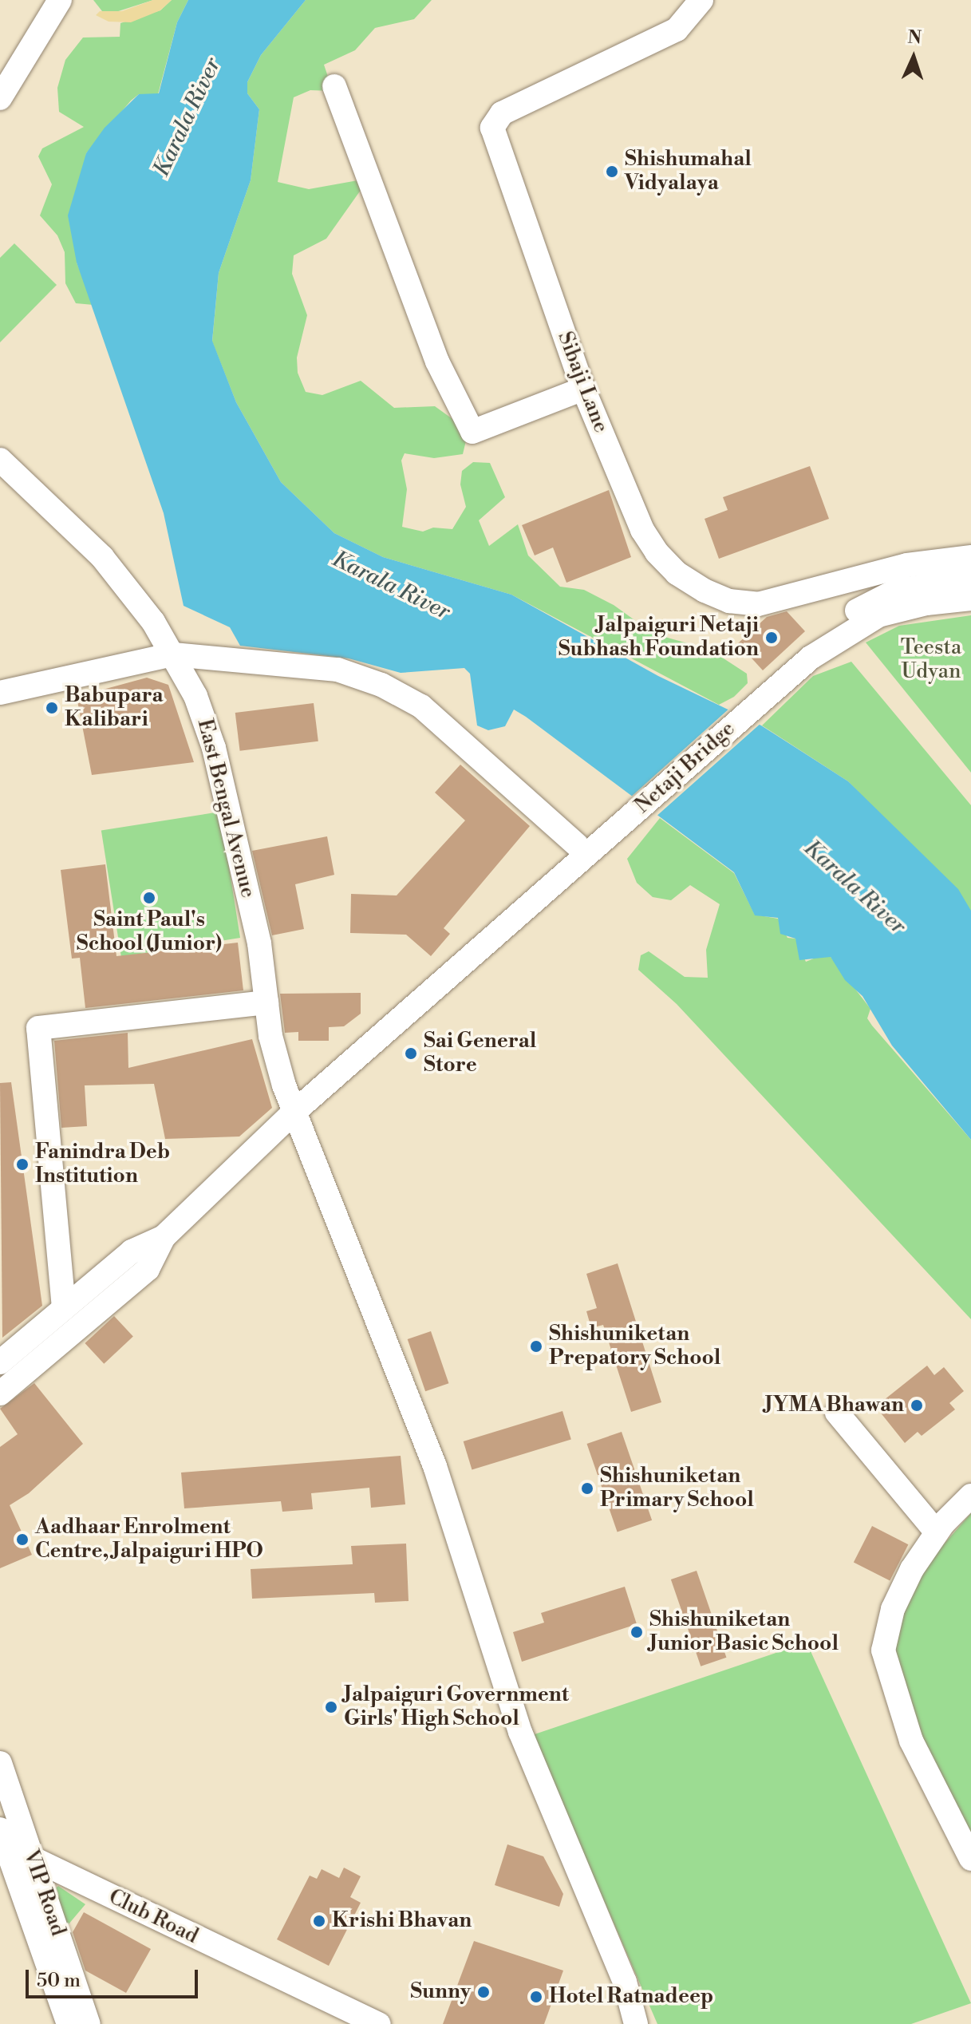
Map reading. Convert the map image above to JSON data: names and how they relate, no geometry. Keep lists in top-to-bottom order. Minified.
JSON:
{"streets":{"street":["Sibaji Lane","Netaji Bridge","East Bengal Avenue","VIP Road","Club Road"]},"crossings":[["Netaji Bridge","East Bengal Avenue"],["VIP Road","Club Road"]],"water":["Karala River"],"parks":["Teesta Udyan"],"places":["Shishumahal Vidyalaya","Jalpaiguri Netaji Subhash Foundation","Babupara Kalibari","Saint Paul's School (Junior)","Sai General Store","Fanindra Deb Institution","Shishuniketan Prepatory School","JYMA Bhawan","Shishuniketan Primary School","Aadhaar Enrolment Centre, Jalpaiguri HPO","Shishuniketan Junior Basic School","Jalpaiguri Government Girls' High School","Krishi Bhavan","Sunny","Hotel Ratnadeep"],"scale_bar":"50 m","north":"top"}
